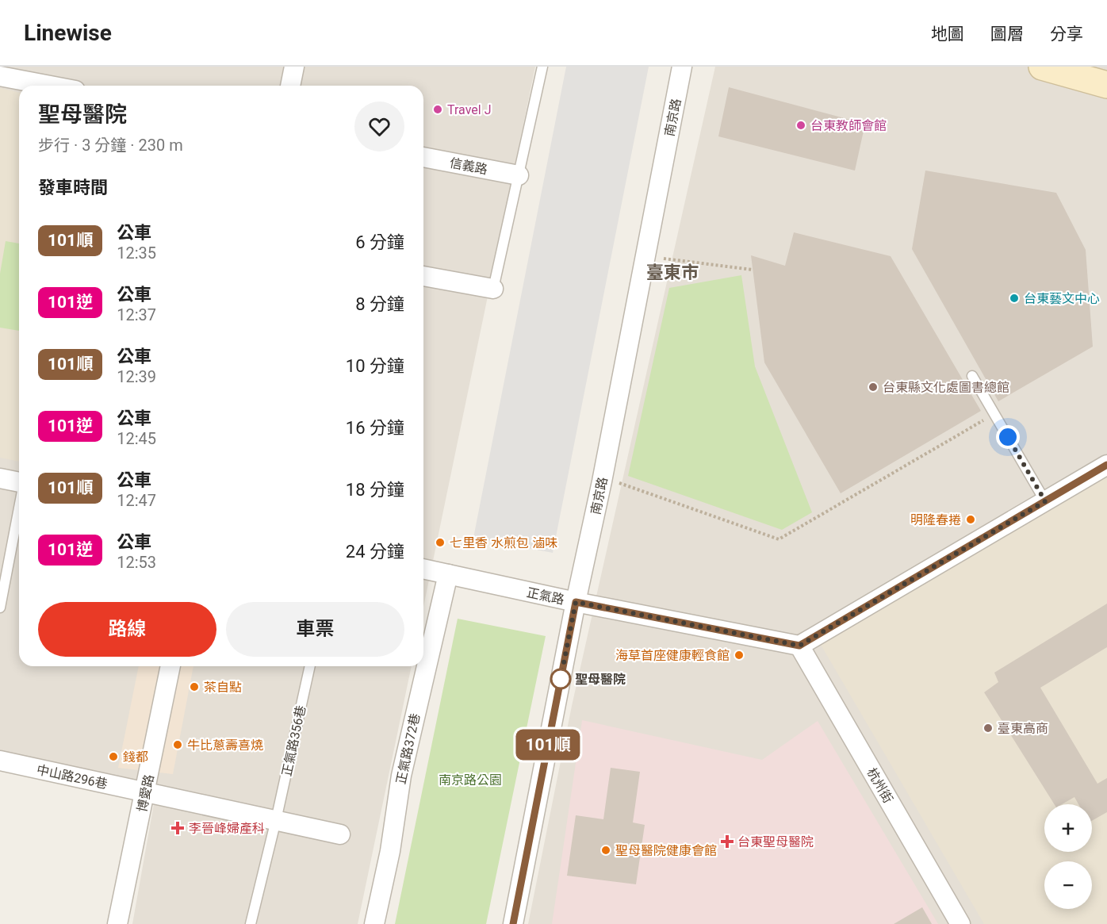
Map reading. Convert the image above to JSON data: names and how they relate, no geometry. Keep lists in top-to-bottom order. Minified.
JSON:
{"streets":{"street":["南京路","信義路","正氣路","正氣路372巷","中山路296巷","杭州街","博愛路"],"lane":["正氣路356巷"]},"crossings":[["南京路","正氣路"],["正氣路","正氣路372巷"],["正氣路","杭州街"],["正氣路356巷","中山路296巷"],["中山路296巷","博愛路"]],"districts":["臺東市"],"parks":["南京路公園"],"places":{"other":["Travel J","台東教師會館","台東藝文中心","台東縣文化處圖書總館","明隆春捲","七里香 水煎包 滷味","海草首座健康輕食館","聖母醫院","茶自點","臺東高商","牛比蔥壽喜燒","錢都","聖母醫院健康會館"],"health":["李晉峰婦產科","台東聖母醫院"]},"lines":["bus line 101順"],"page":{"header":"Linewise","nav":["地圖","圖層","分享"],"on_map":"101順","heading":[["聖母醫院","步行 · 3 分鐘 · 230 m"],"發車時間"],"list":[{"mark":"101順","name":"公車","note":"12:35","value":"6 分鐘"},{"mark":"101逆","name":"公車","note":"12:37","value":"8 分鐘"},{"mark":"101順","name":"公車","note":"12:39","value":"10 分鐘"},{"mark":"101逆","name":"公車","note":"12:45","value":"16 分鐘"},{"mark":"101順","name":"公車","note":"12:47","value":"18 分鐘"},{"mark":"101逆","name":"公車","note":"12:53","value":"24 分鐘"}],"buttons":["路線","車票"],"map_buttons":["+","−"]}}
